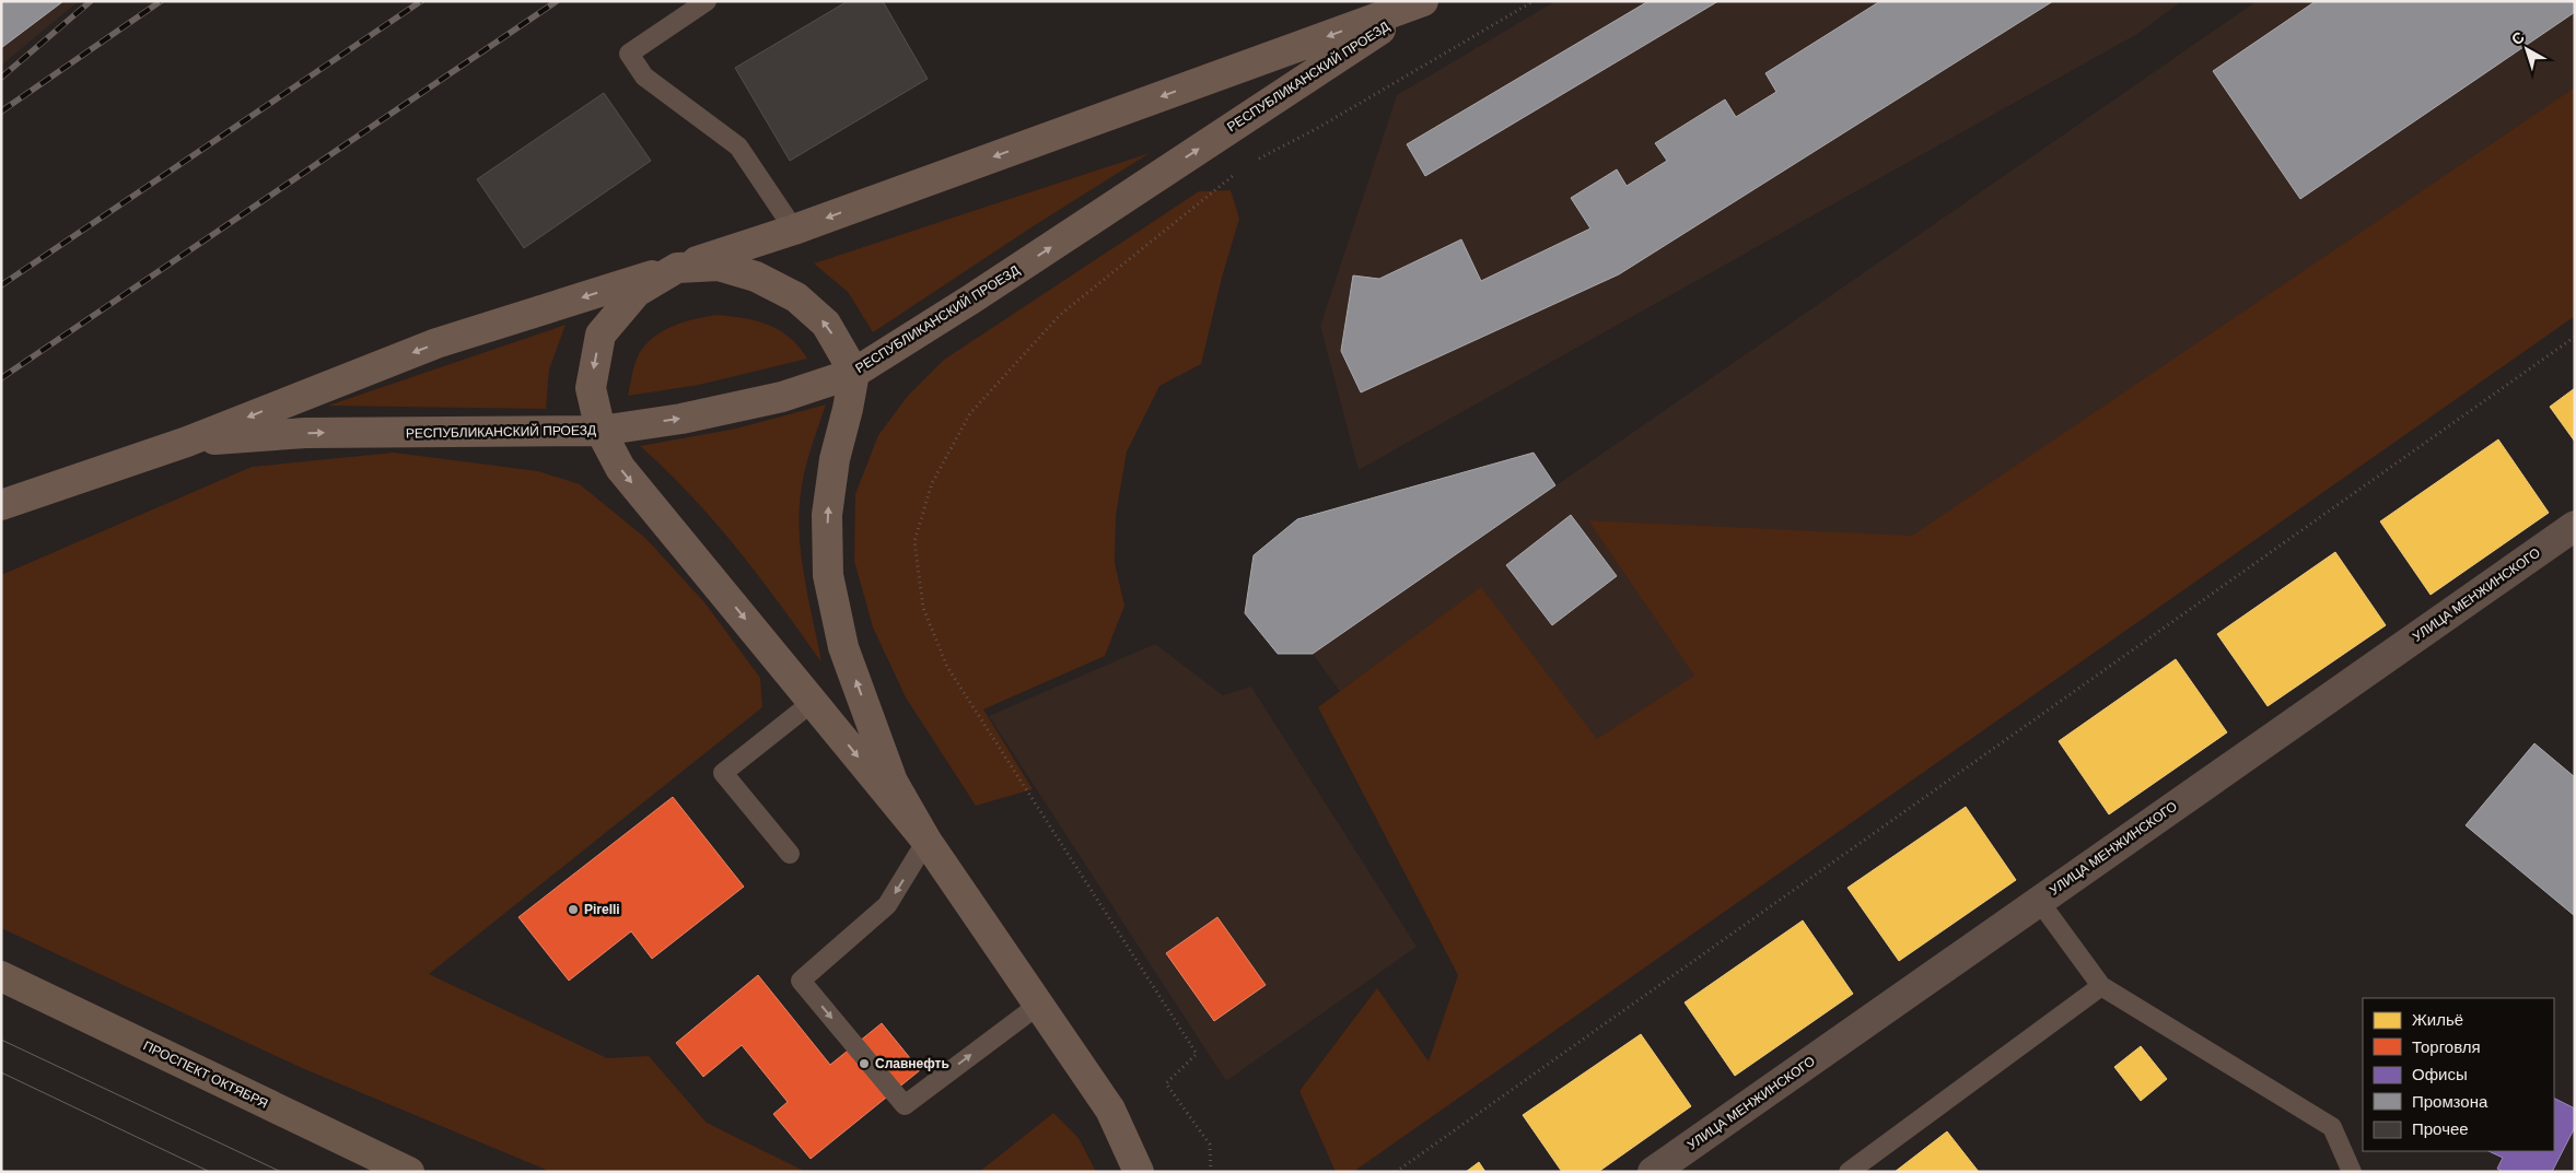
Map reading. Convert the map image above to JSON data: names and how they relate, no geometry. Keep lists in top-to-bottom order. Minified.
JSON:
{"streets":{"main road":["РЕСПУБЛИКАНСКИЙ ПРОЕЗД","ПРОСПЕКТ ОКТЯБРЯ"],"street":["УЛИЦА МЕНЖИНСКОГО"]},"places":["Pirelli","Славнефть"],"legend":["Жильё","Торговля","Офисы","Промзона","Прочее"],"north":"top left"}
